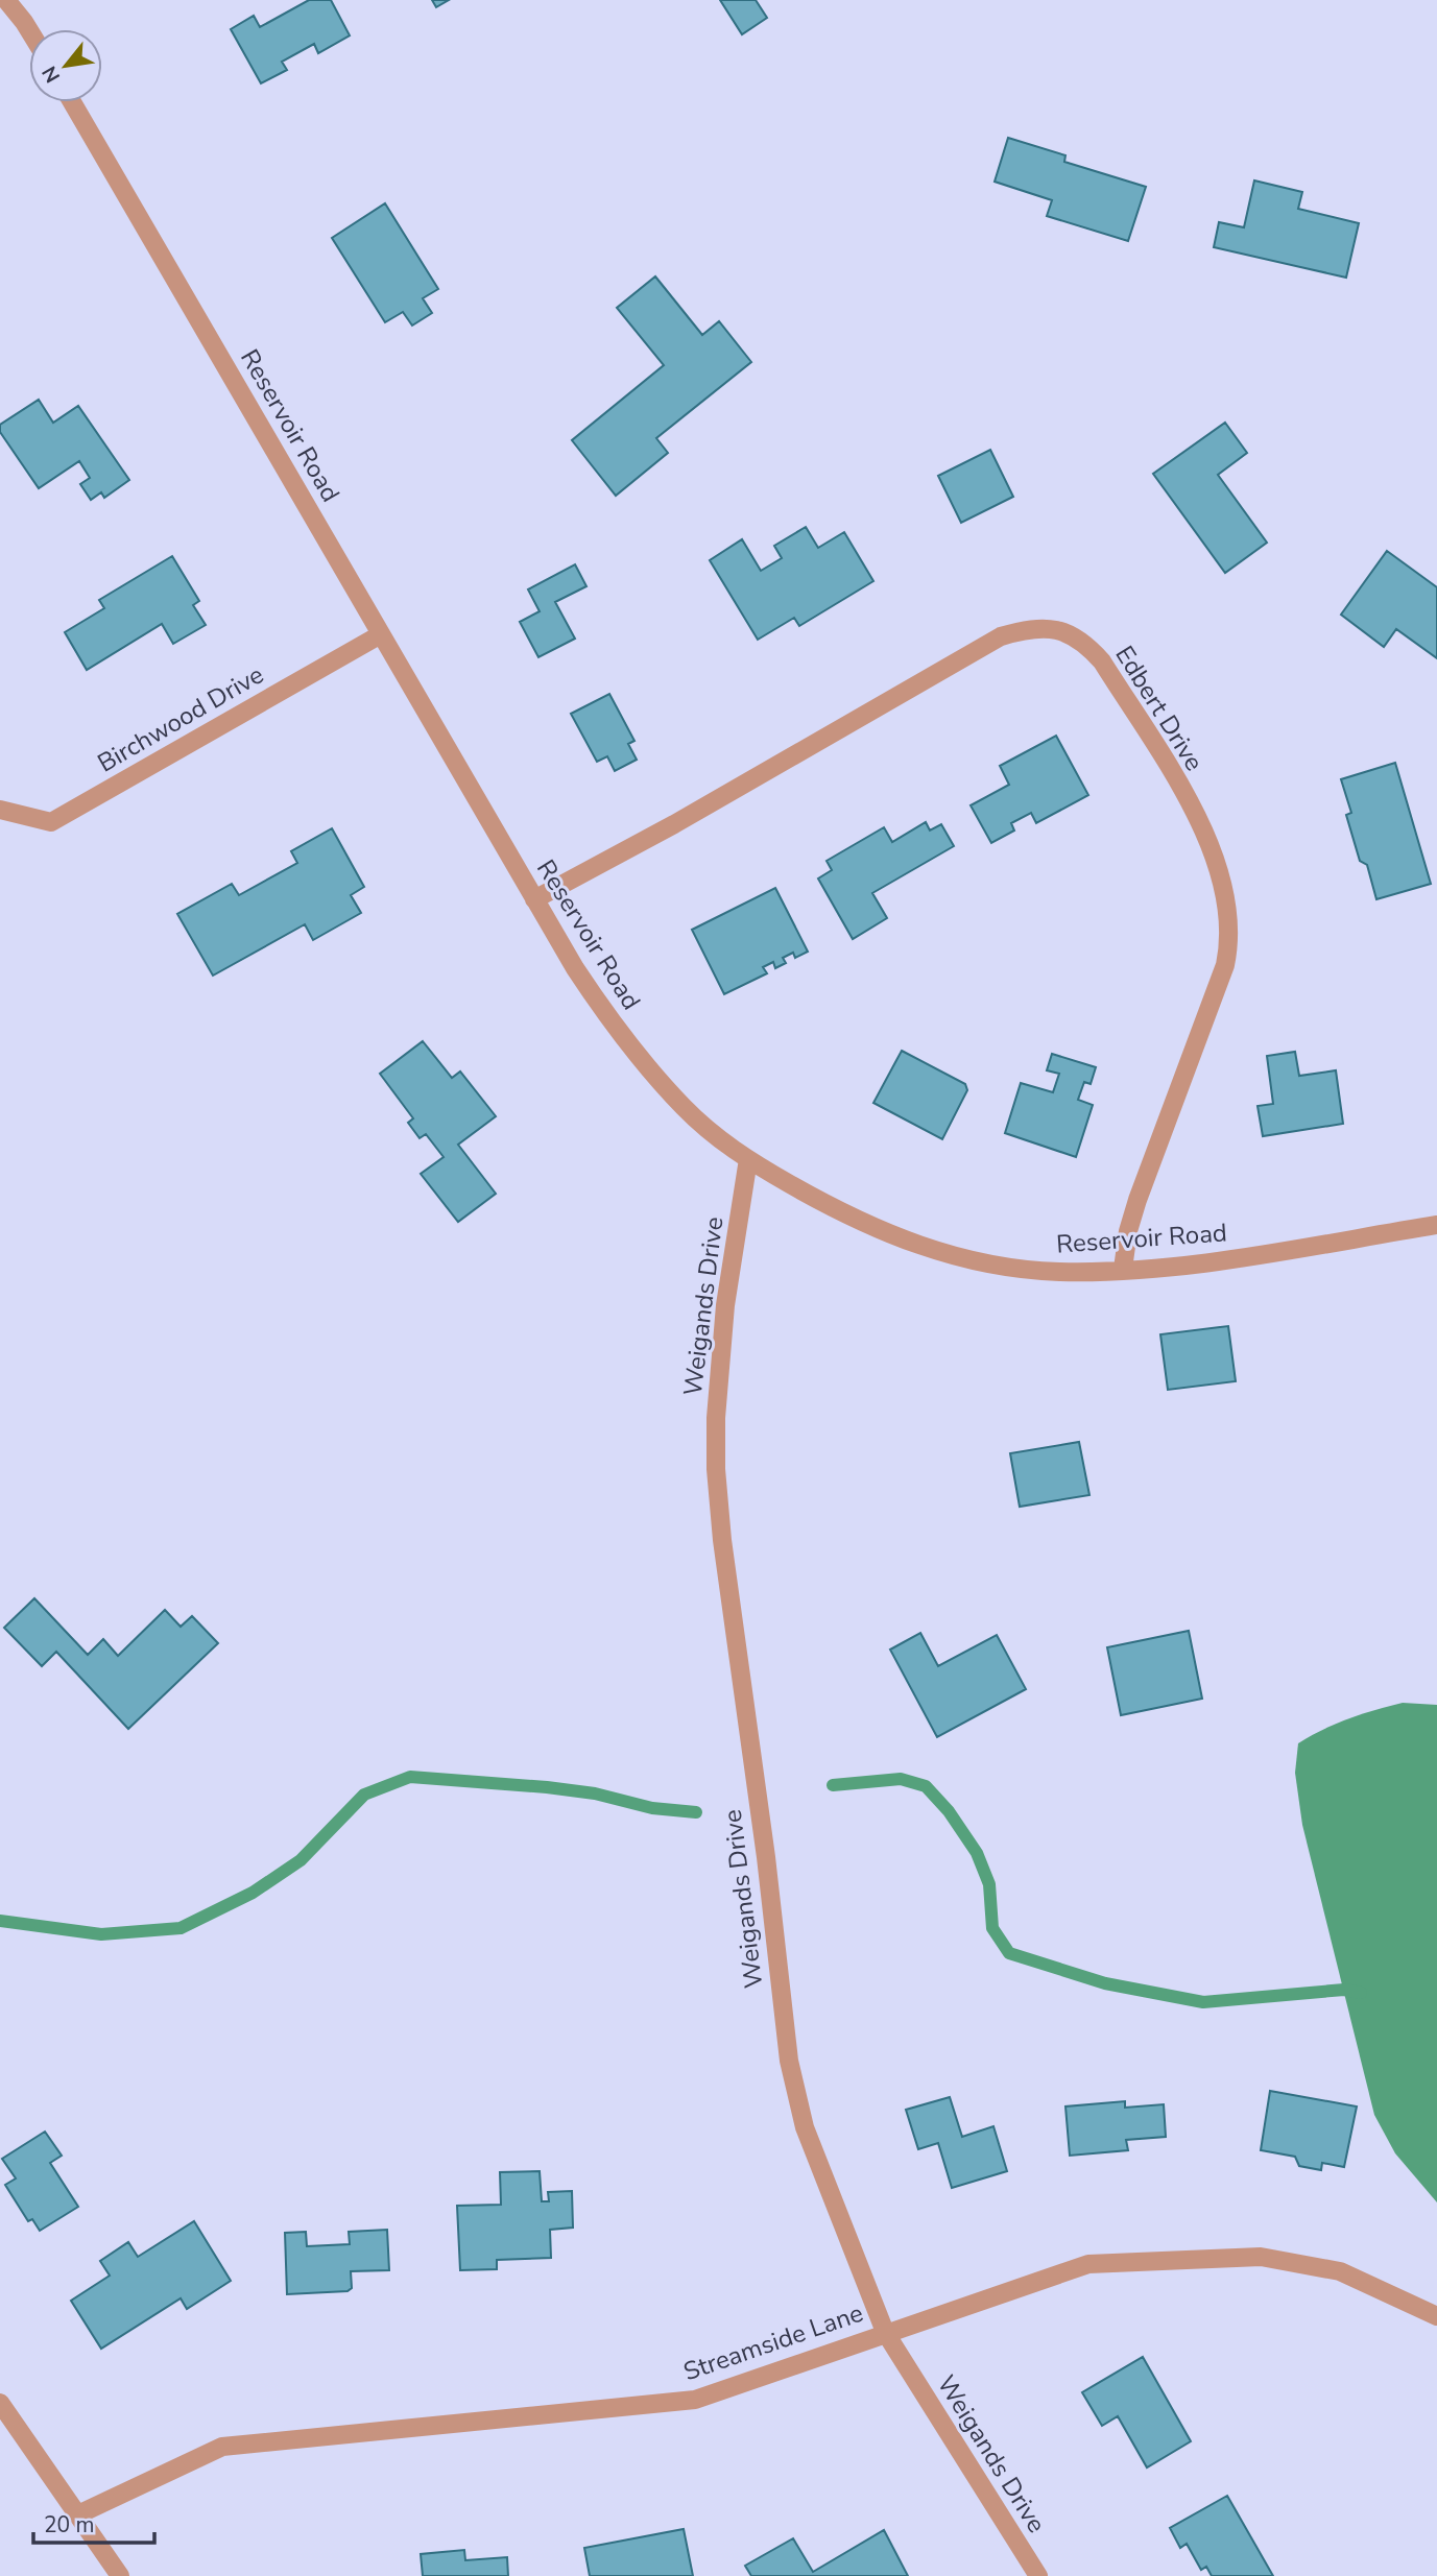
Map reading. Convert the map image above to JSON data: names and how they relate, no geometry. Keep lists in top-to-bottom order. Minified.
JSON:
{"streets":{"street":["Reservoir Road","Edbert Drive","Birchwood Drive","Weigands Drive","Streamside Lane"]},"crossings":[["Reservoir Road","Edbert Drive"],["Reservoir Road","Birchwood Drive"],["Reservoir Road","Weigands Drive"],["Weigands Drive","Streamside Lane"]],"scale_bar":"20 m","north":"bottom left"}
